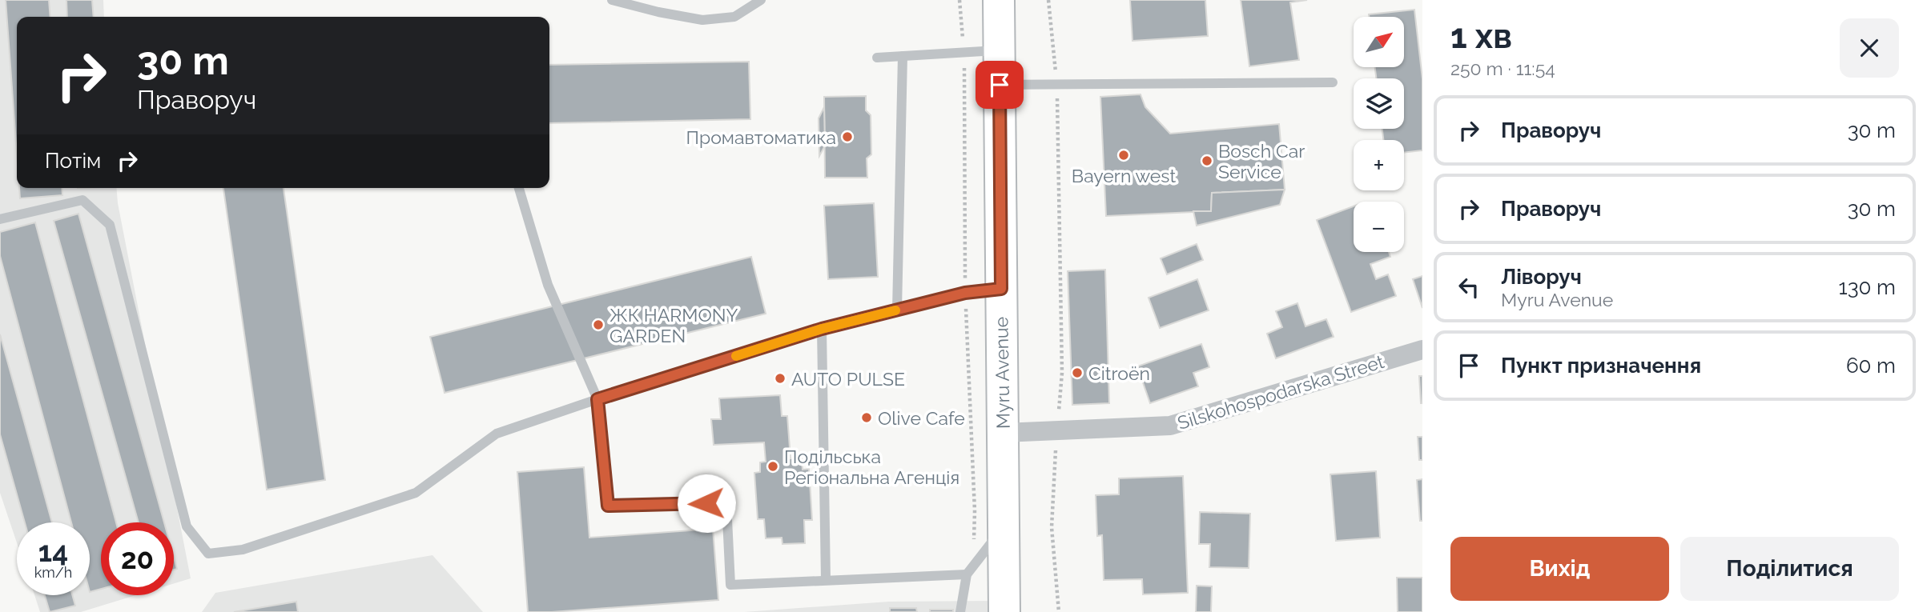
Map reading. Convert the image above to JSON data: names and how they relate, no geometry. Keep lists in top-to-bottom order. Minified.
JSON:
{"streets":{"main road":["Myru Avenue"],"street":["Silskohospodarska Street"]},"crossings":[["Myru Avenue","Silskohospodarska Street"]],"places":["Промавтоматика","Bayern west","Bosch Car Service","ЖК HARMONY GARDEN","Citroën","AUTO PULSE","Olive Cafe","Подільська Регіональна Агенція"],"north":"top right","page":{"heading":["1 хв","250 m · 11:54"],"map_buttons":["+","−"],"turn":["30 m","Праворуч"],"list":[{"name":"Праворуч","value":"30 m"},{"name":"Праворуч","value":"30 m"},{"name":"Ліворуч","note":"Myru Avenue","value":"130 m"},{"name":"Пункт призначення","value":"60 m"}],"then":"Потім","speed":"14 km/h","limit":"20","buttons":["Вихід","Поділитися"]}}
